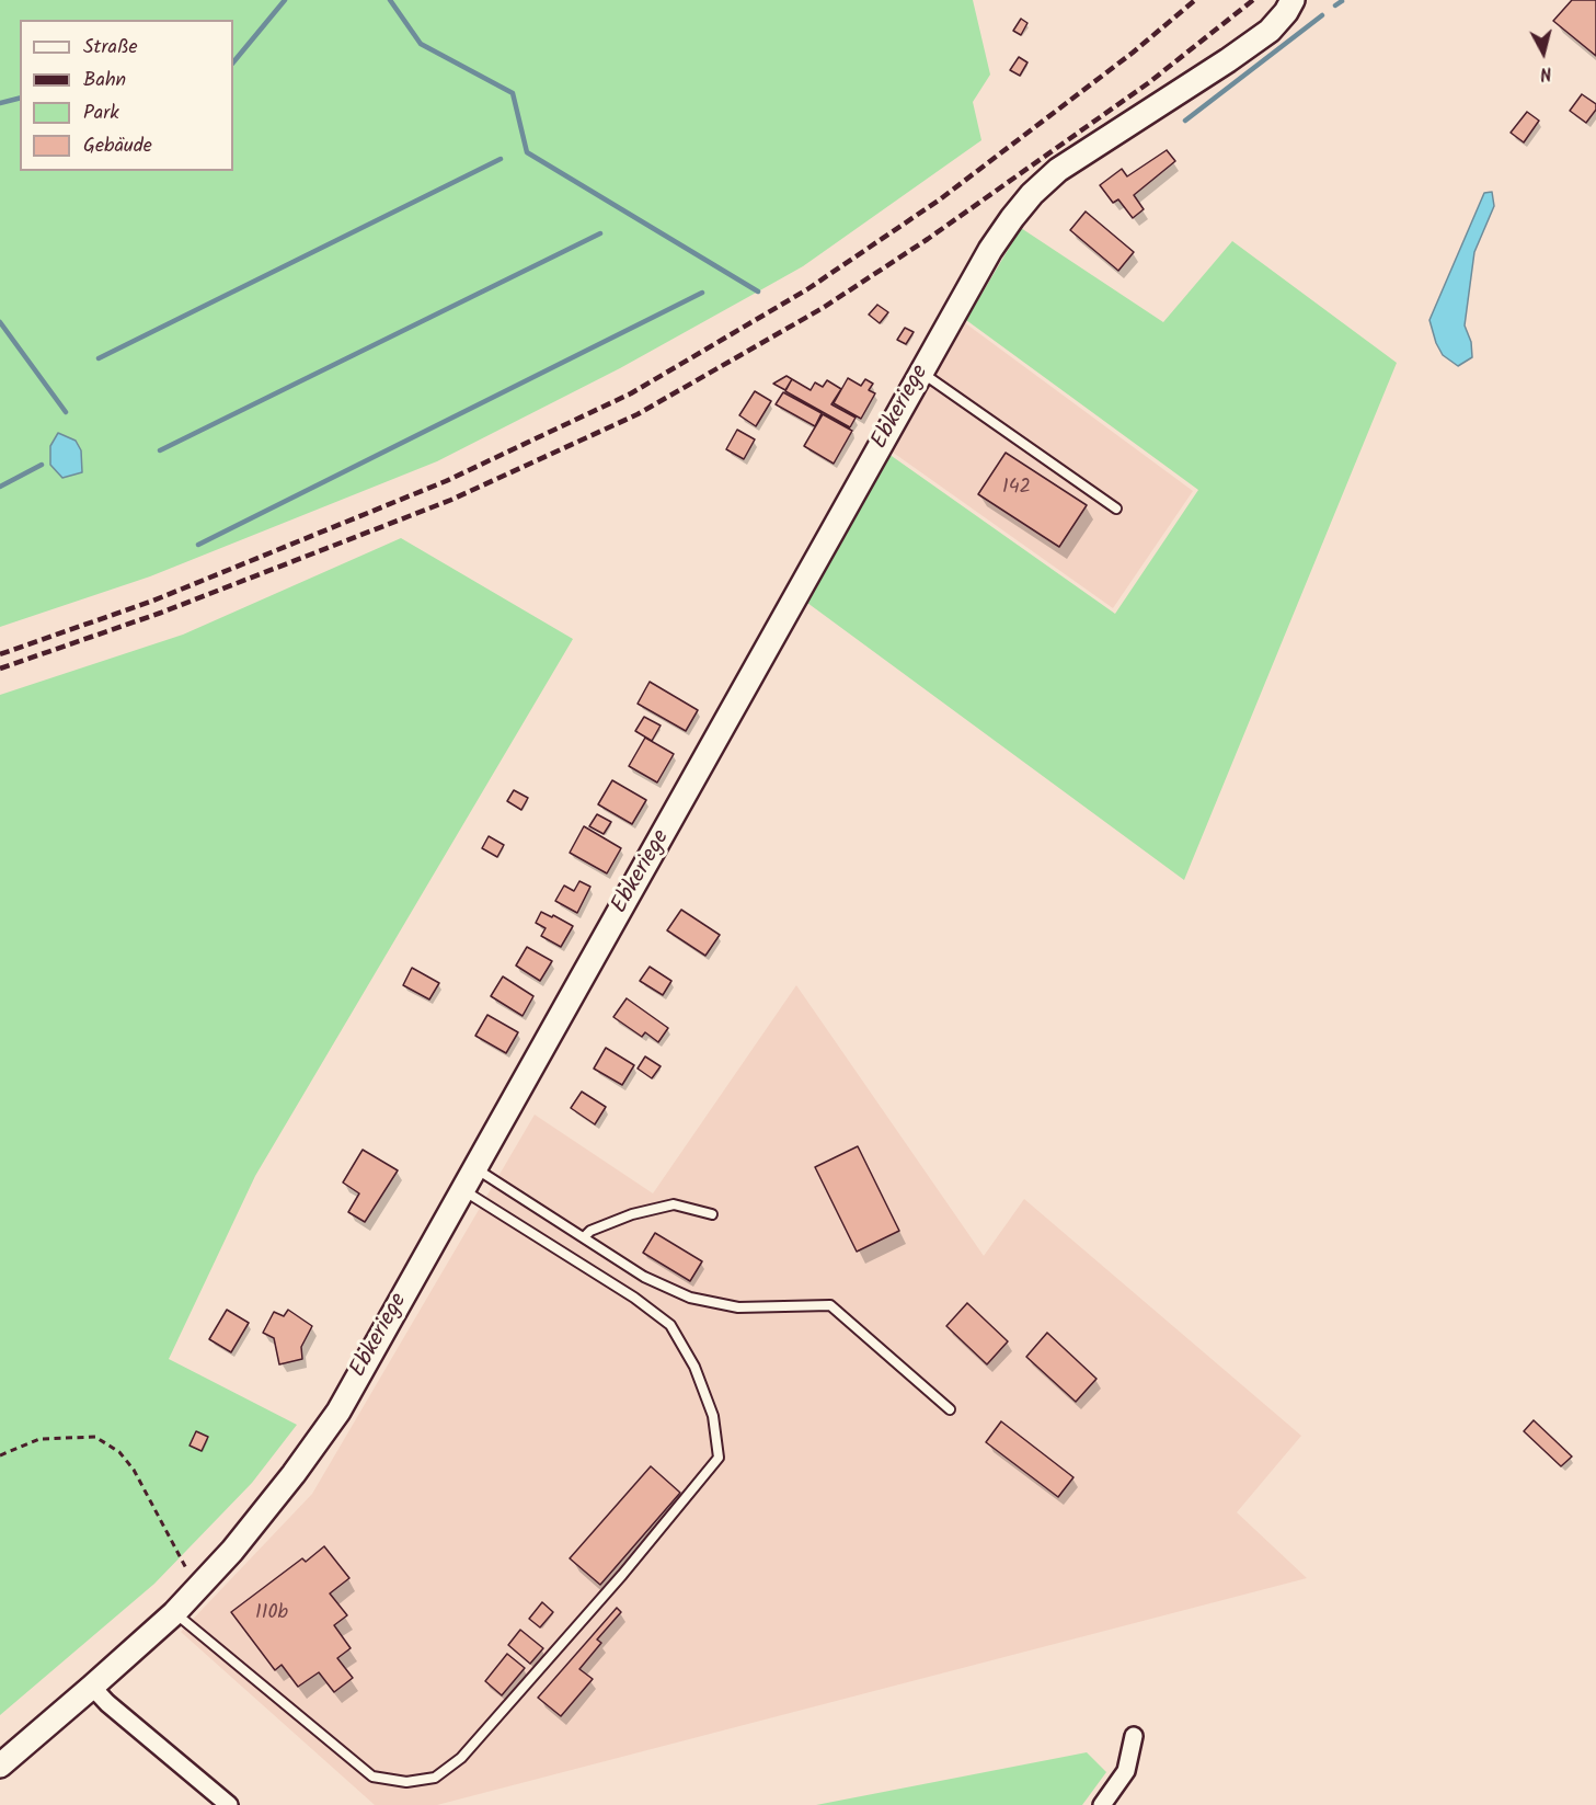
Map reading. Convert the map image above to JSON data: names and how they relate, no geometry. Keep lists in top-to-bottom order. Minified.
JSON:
{"streets":{"street":["Ebkeriege"]},"house_numbers":["142","110b"],"legend":["Straße","Bahn","Park","Gebäude"],"north":"bottom"}
